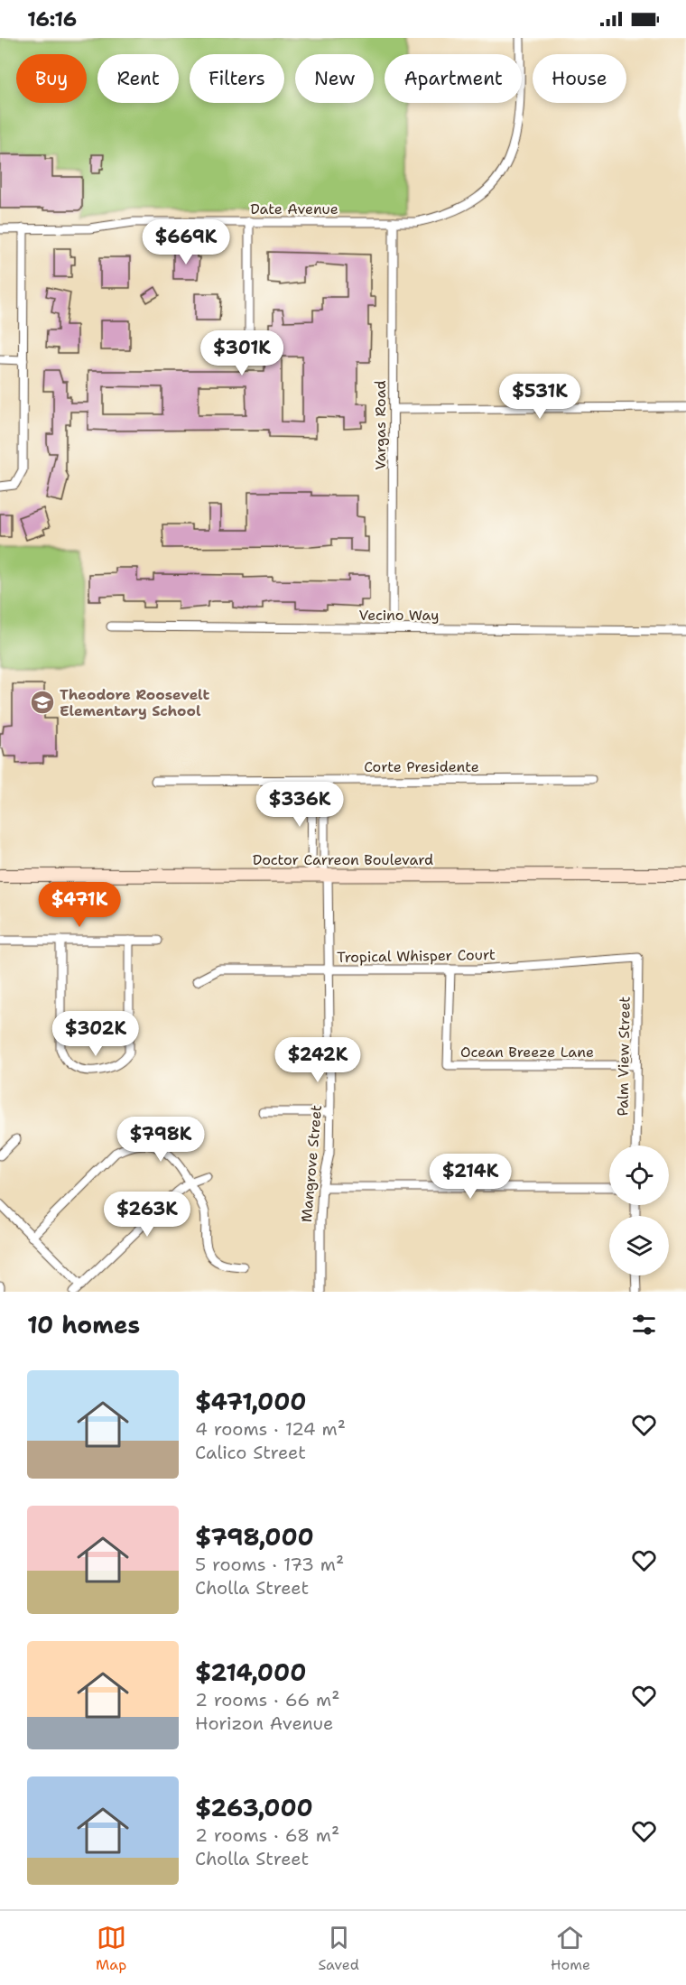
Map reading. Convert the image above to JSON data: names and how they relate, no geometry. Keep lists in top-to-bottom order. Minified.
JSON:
{"streets":{"main road":["Doctor Carreon Boulevard"],"street":["Date Avenue","Vargas Road","Vecino Way","Corte Presidente","Tropical Whisper Court","Ocean Breeze Lane","Palm View Street","Mangrove Street"]},"crossings":[["Date Avenue","Vargas Road"],["Vargas Road","Vecino Way"],["Doctor Carreon Boulevard","Mangrove Street"],["Tropical Whisper Court","Ocean Breeze Lane"],["Tropical Whisper Court","Palm View Street"],["Tropical Whisper Court","Mangrove Street"],["Ocean Breeze Lane","Palm View Street"]],"places":{"school or university":["Theodore Roosevelt Elementary School"]},"page":{"status":"16:16","chip":["Buy","Rent","Filters","New","Apartment","House"],"price":["$669K","$301K","$531K","$336K","$471K","$302K","$242K","$798K","$214K","$263K"],"heading":"10 homes","list":[{"name":"$471,000","note":"4 rooms · 124 m² · Calico Street"},{"name":"$798,000","note":"5 rooms · 173 m² · Cholla Street"},{"name":"$214,000","note":"2 rooms · 66 m² · Horizon Avenue"},{"name":"$263,000","note":"2 rooms · 68 m² · Cholla Street"}],"tabs":["Map","Saved","Home"]}}
